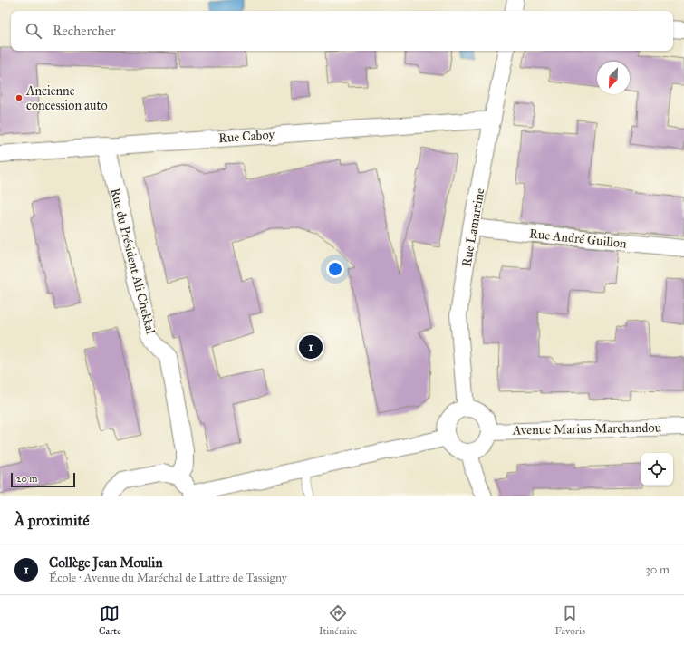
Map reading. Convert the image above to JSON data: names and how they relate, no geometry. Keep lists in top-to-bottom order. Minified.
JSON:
{"streets":{"street":["Rue Caboy","Rue Lamartine","Rue André Guillon","Rue du Président Ali Chekkal","Avenue Marius Marchandou"]},"crossings":[["Rue Caboy","Rue Lamartine"],["Rue Caboy","Rue du Président Ali Chekkal"],["Rue Lamartine","Rue André Guillon"],["Rue Lamartine","Avenue Marius Marchandou"]],"places":["Ancienne concession auto"],"scale_bar":"20 m","north":"bottom left","page":{"search":"Rechercher","pins":"1","scale":"20 m","heading":"À proximité","list":[{"mark":"1","name":"Collège Jean Moulin","note":"École · Avenue du Maréchal de Lattre de Tassigny","value":"30 m"}],"nav":["Carte","Itinéraire","Favoris"]}}
